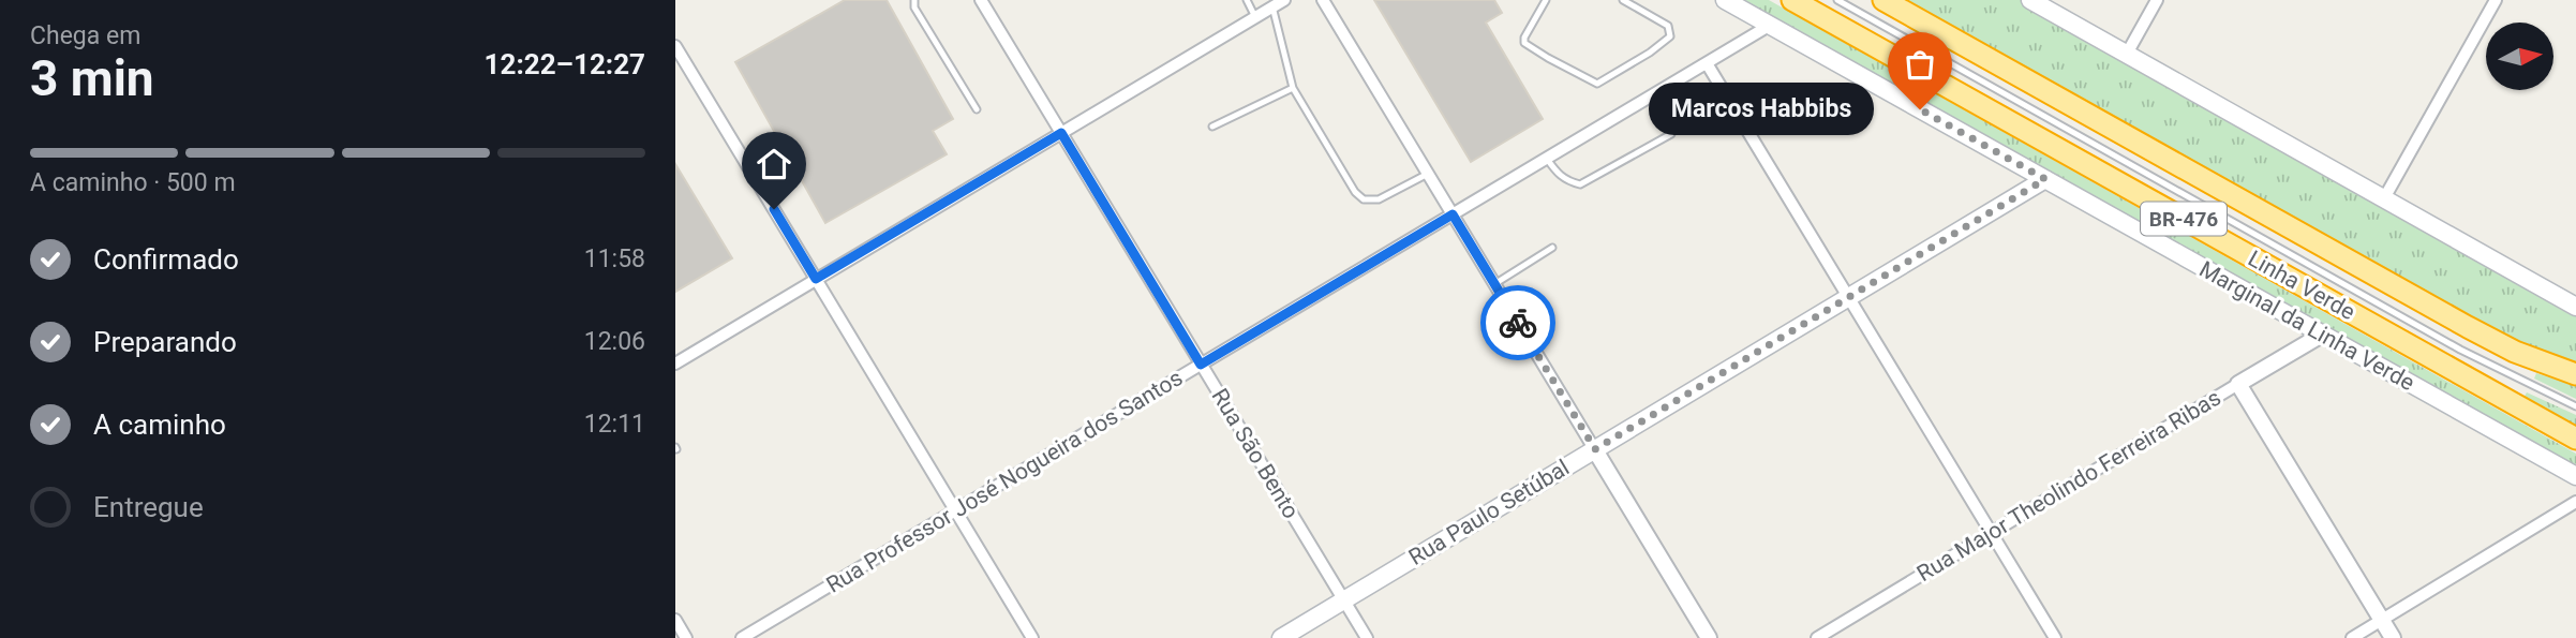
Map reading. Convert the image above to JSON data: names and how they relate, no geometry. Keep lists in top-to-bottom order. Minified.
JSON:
{"streets":{"highway":["BR-476","Linha Verde"],"main road":["Marginal da Linha Verde","Rua Paulo Setúbal"],"street":["Rua São Bento","Rua Professor José Nogueira dos Santos","Rua Major Theolindo Ferreira Ribas"]},"crossings":[["Marginal da Linha Verde","Rua Professor José Nogueira dos Santos"],["Marginal da Linha Verde","Rua Major Theolindo Ferreira Ribas"],["Marginal da Linha Verde","Rua Paulo Setúbal"],["Rua São Bento","Rua Professor José Nogueira dos Santos"],["Rua São Bento","Rua Paulo Setúbal"]],"places":["Marcos Habbibs"],"north":"right","page":{"heading":["3 min","Chega em","12:22–12:27"],"bubble":"Marcos Habbibs","bar":"A caminho · 500 m","list":[["Confirmado","11:58"],["Preparando","12:06"],["A caminho","12:11"],"Entregue"]}}
